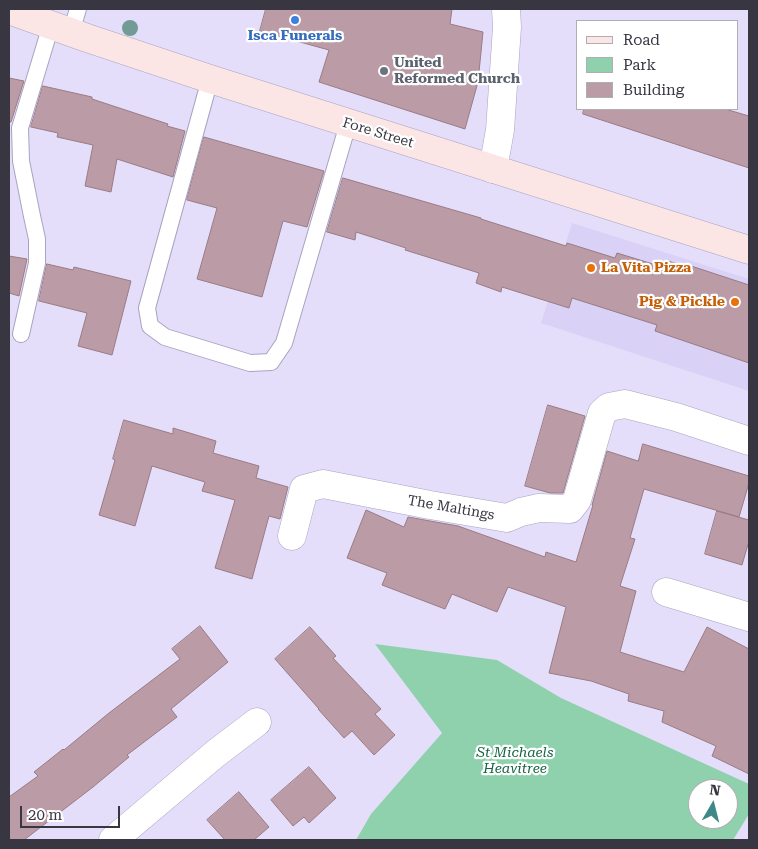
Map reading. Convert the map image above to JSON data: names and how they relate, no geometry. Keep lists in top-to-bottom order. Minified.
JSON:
{"streets":{"main road":["Fore Street"],"street":["The Maltings"]},"parks":["St Michaels Heavitree"],"places":["Isca Funerals","United Reformed Church","La Vita Pizza","Pig & Pickle"],"legend":["Road","Park","Building"],"scale_bar":"20 m","north":"top"}
